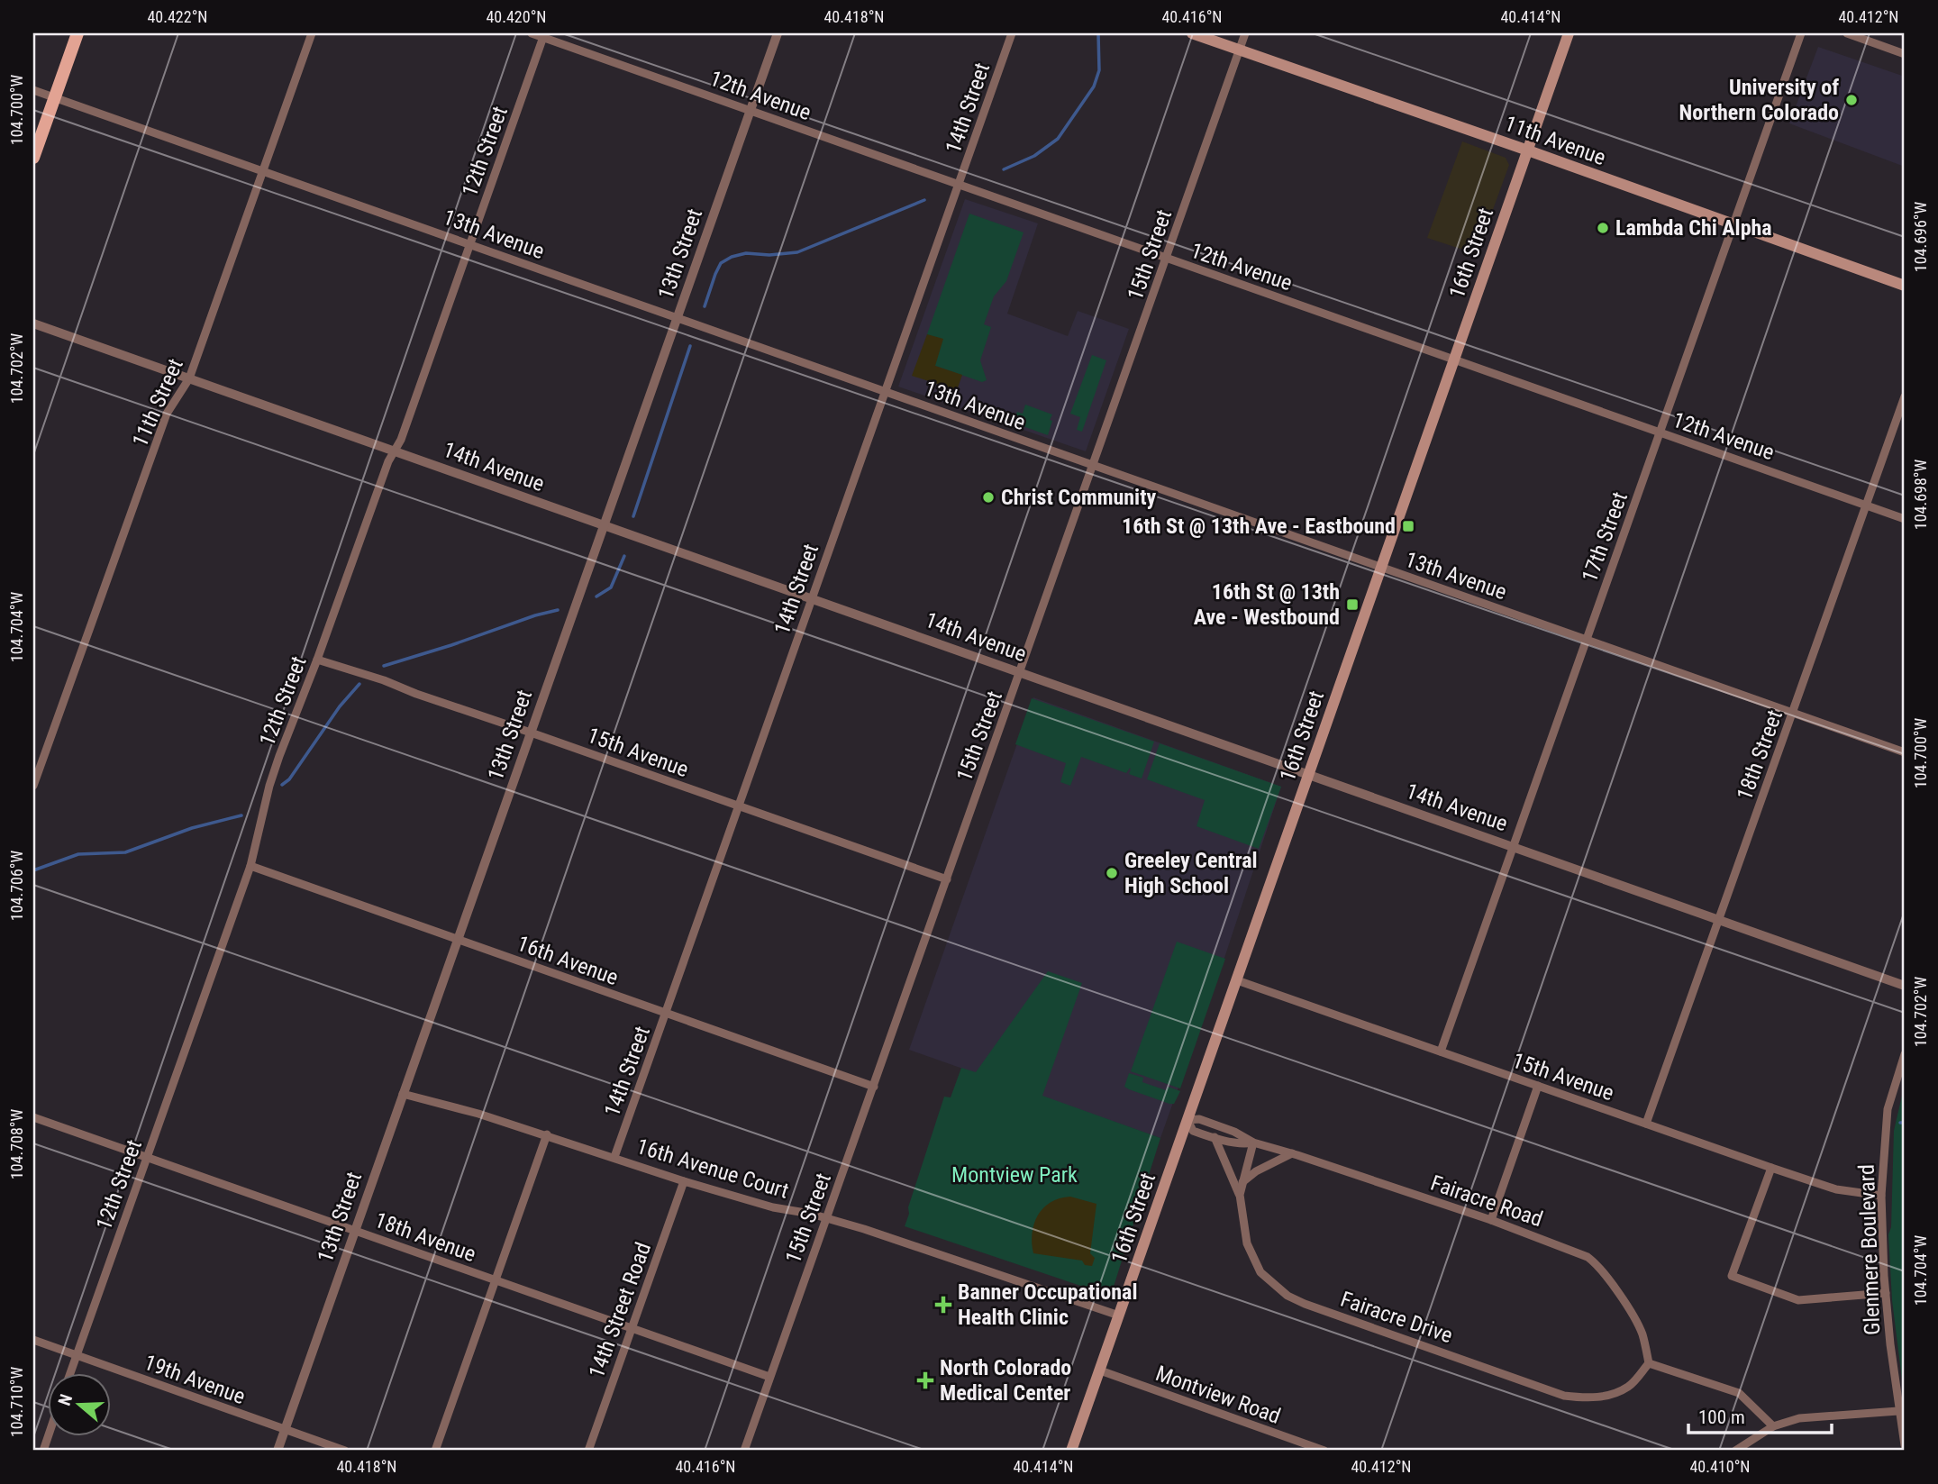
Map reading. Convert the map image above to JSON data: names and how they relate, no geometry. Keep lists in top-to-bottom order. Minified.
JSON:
{"streets":{"main road":["11th Avenue","16th Street"],"street":["12th Avenue","14th Street","12th Street","13th Avenue","13th Street","15th Street","11th Street","14th Avenue","17th Street","15th Avenue","18th Street","16th Avenue","16th Avenue Court","Fairacre Road","18th Avenue","Glenmere Boulevard","14th Street Road","Fairacre Drive","19th Avenue","Montview Road"]},"crossings":[["12th Avenue","14th Street"],["12th Avenue","12th Street"],["12th Avenue","16th Street"],["12th Avenue","13th Street"],["12th Avenue","15th Street"],["12th Avenue","17th Street"],["12th Avenue","18th Street"],["14th Street","13th Avenue"],["14th Street","14th Avenue"],["14th Street","15th Avenue"],["14th Street","16th Avenue"],["14th Street","16th Avenue Court"],["11th Avenue","16th Street"],["11th Avenue","15th Street"],["11th Avenue","17th Street"],["12th Street","13th Avenue"],["12th Street","14th Avenue"],["12th Street","15th Avenue"],["12th Street","16th Avenue"],["12th Street","18th Avenue"],["12th Street","19th Avenue"],["13th Avenue","16th Street"],["13th Avenue","13th Street"],["13th Avenue","15th Street"],["13th Avenue","11th Street"],["13th Avenue","17th Street"],["13th Avenue","18th Street"],["16th Street","14th Avenue"],["16th Street","15th Avenue"],["16th Street","16th Avenue Court"],["16th Street","Fairacre Road"],["16th Street","Montview Road"],["13th Street","14th Avenue"],["13th Street","15th Avenue"],["13th Street","16th Avenue"],["13th Street","16th Avenue Court"],["13th Street","18th Avenue"],["13th Street","19th Avenue"],["15th Street","14th Avenue"],["15th Street","15th Avenue"],["15th Street","16th Avenue"],["15th Street","16th Avenue Court"],["15th Street","18th Avenue"],["11th Street","14th Avenue"],["14th Avenue","17th Street"],["14th Avenue","18th Street"],["17th Street","15th Avenue"],["15th Avenue","18th Street"],["15th Avenue","Glenmere Boulevard"],["16th Avenue Court","14th Street Road"],["Fairacre Road","Fairacre Drive"],["18th Avenue","14th Street Road"]],"parks":["Montview Park"],"places":{"other":["University of Northern Colorado","Lambda Chi Alpha","Christ Community","Greeley Central High School"],"transit":["16th St @ 13th Ave - Eastbound","16th St @ 13th Ave - Westbound"],"health":["Banner Occupational Health Clinic","North Colorado Medical Center"]},"scale_bar":"100 m","north":"left","coordinates":["40.422°N","40.420°N","40.418°N","40.416°N","40.414°N","40.412°N","104.700°W","104.696°W","104.702°W","104.698°W","104.704°W","104.706°W","104.708°W","104.710°W","40.410°N"]}
